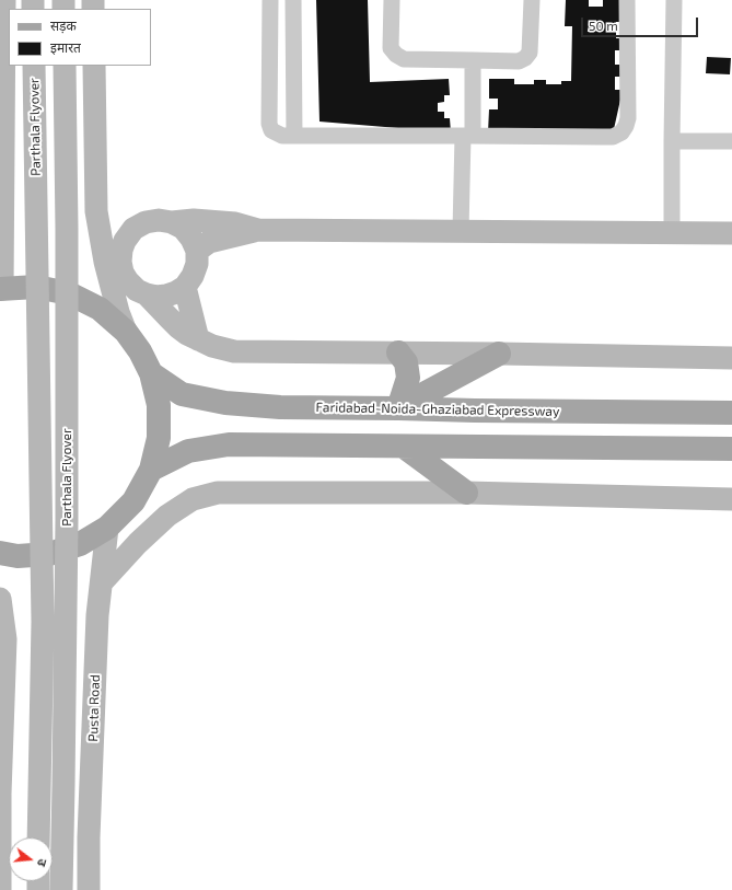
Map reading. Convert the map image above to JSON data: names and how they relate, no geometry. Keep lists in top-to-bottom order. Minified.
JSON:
{"streets":{"main road":["Parthala Flyover","Faridabad-Noida-Ghaziabad Expressway","Pusta Road"]},"legend":["सड़क","इमारत"],"scale_bar":"50 m","north":"right"}
